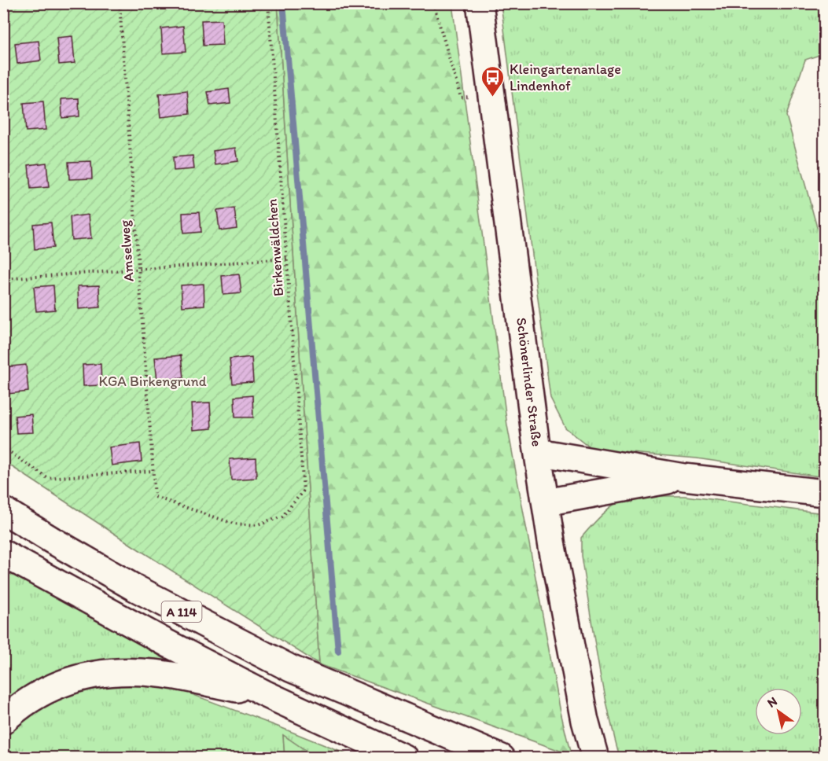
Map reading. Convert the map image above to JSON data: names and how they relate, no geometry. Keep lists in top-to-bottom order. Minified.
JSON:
{"streets":{"main road":["Schönerlinder Straße","A 114"],"path":["Birkenwäldchen","Amselweg"]},"crossings":[["Birkenwäldchen","Amselweg"]],"parks":["KGA Birkengrund"],"places":{"bus stop":["Kleingartenanlage Lindenhof"]},"north":"top left"}
